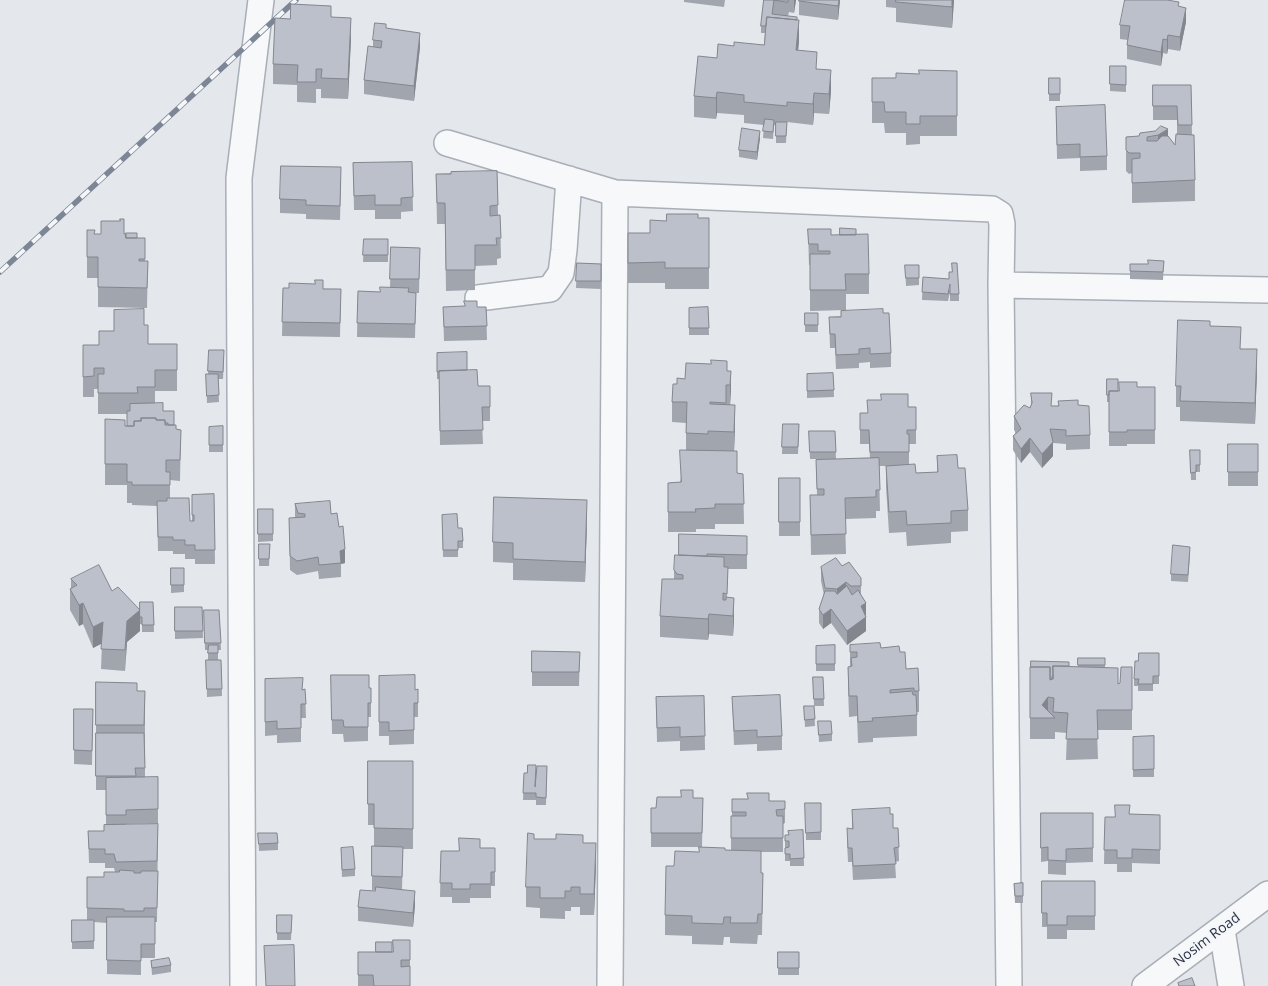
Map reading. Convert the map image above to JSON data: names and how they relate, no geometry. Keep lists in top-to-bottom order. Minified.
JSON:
{"streets":{"street":["Nosim Road"]}}
